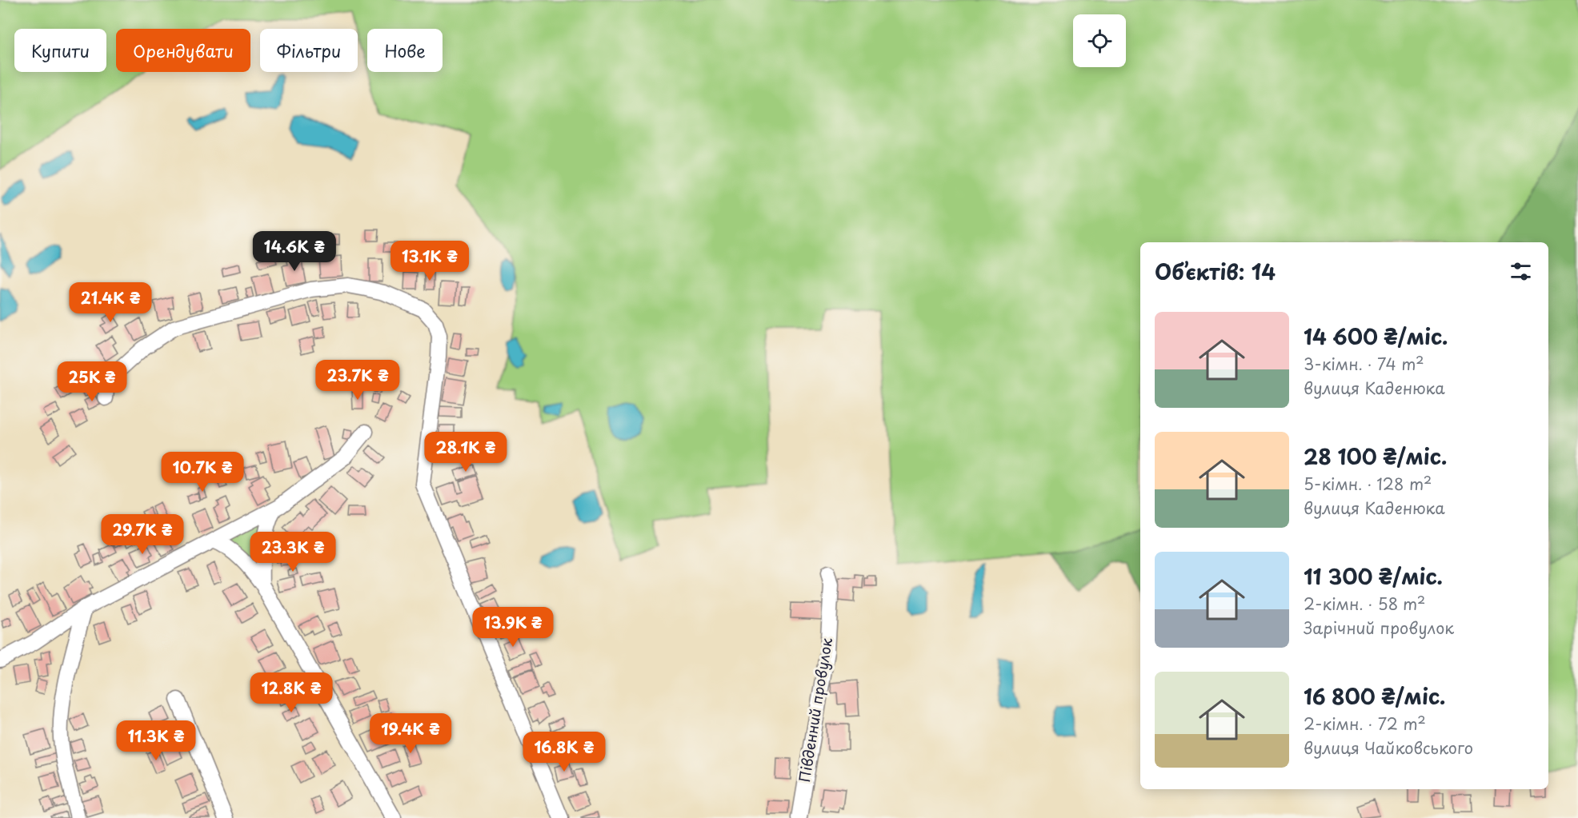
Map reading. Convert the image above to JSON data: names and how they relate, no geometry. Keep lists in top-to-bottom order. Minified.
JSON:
{"streets":{"street":["Південний провулок"]},"page":{"chip":["Купити","Орендувати","Фільтри","Нове"],"price":["14.6K ₴","13.1K ₴","21.4K ₴","23.7K ₴","25K ₴","28.1K ₴","10.7K ₴","29.7K ₴","23.3K ₴","13.9K ₴","12.8K ₴","19.4K ₴","11.3K ₴","16.8K ₴"],"heading":"Об’єктів: 14","list":[{"name":"14 600 ₴/міс.","note":"3-кімн. · 74 m² · вулиця Каденюка"},{"name":"28 100 ₴/міс.","note":"5-кімн. · 128 m² · вулиця Каденюка"},{"name":"11 300 ₴/міс.","note":"2-кімн. · 58 m² · Зарічний провулок"},{"name":"16 800 ₴/міс.","note":"2-кімн. · 72 m² · вулиця Чайковського"}]}}
